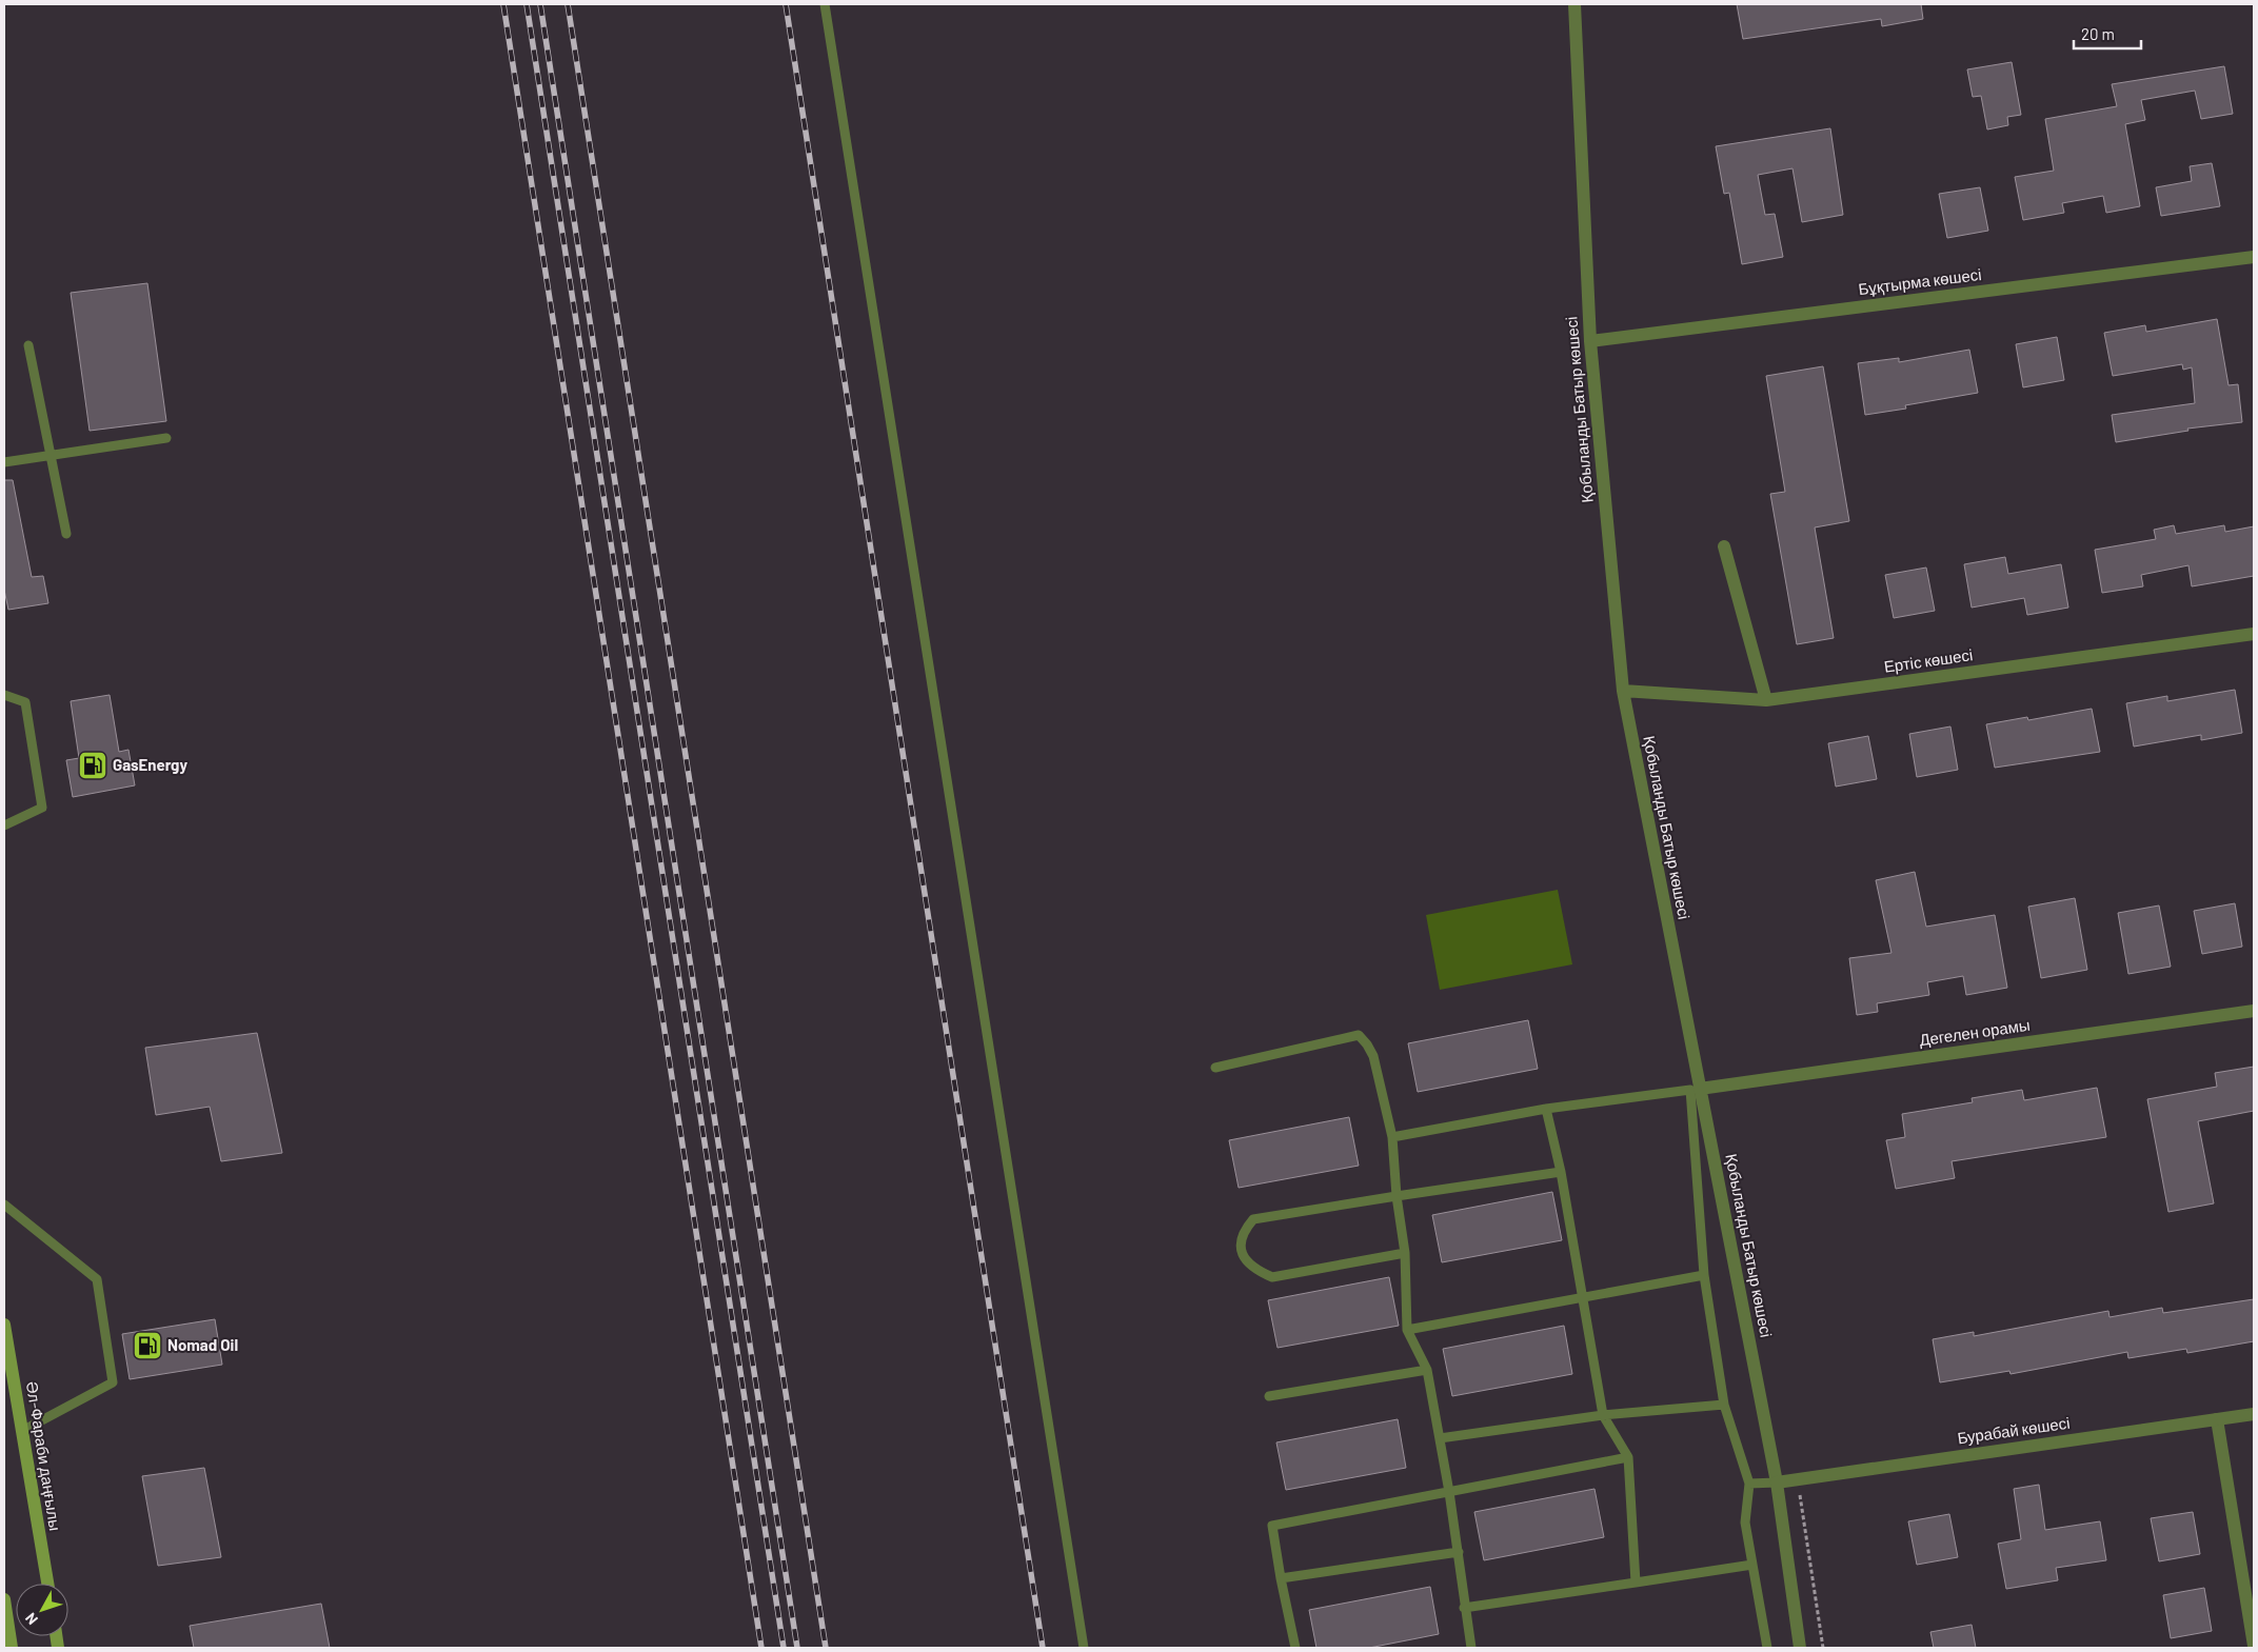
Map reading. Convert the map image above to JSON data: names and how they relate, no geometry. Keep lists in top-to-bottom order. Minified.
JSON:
{"streets":{"main road":["Әл-Фараби даңғылы"],"street":["Бұқтырма көшесі","Қобыланды Батыр көшесі","Ертіс көшесі","Дегелен орамы","Бурабай көшесі"]},"crossings":[["Бұқтырма көшесі","Қобыланды Батыр көшесі"],["Қобыланды Батыр көшесі","Ертіс көшесі"],["Қобыланды Батыр көшесі","Дегелен орамы"],["Қобыланды Батыр көшесі","Бурабай көшесі"]],"places":{"fuel station":["GasEnergy","Nomad Oil"]},"scale_bar":"20 m","north":"bottom left"}
